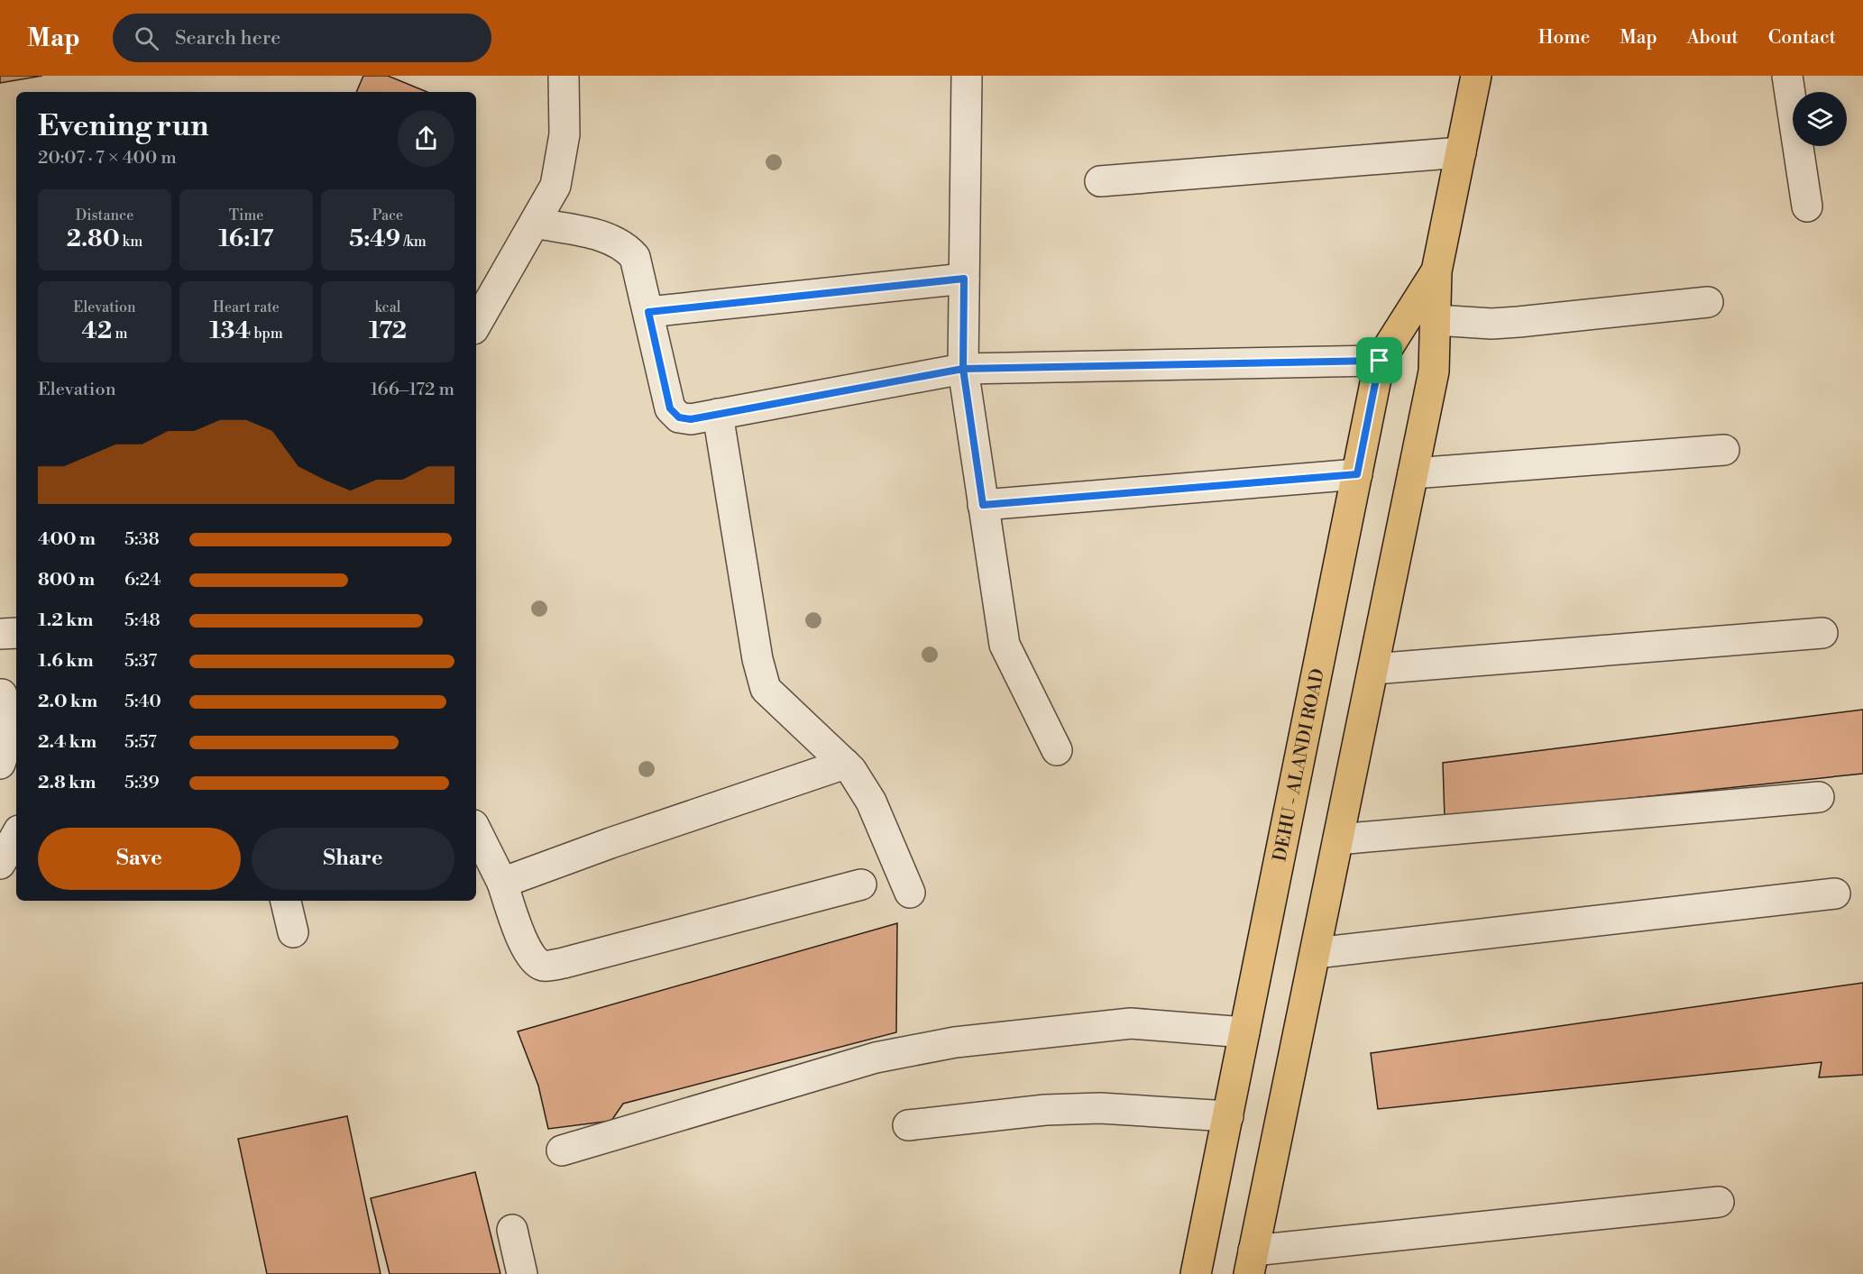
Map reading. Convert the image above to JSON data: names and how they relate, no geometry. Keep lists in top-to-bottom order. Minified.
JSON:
{"streets":{"main road":["DEHU - ALANDI ROAD"]},"page":{"header":"Map","search":"Search here","nav":["Home","Map","About","Contact"],"heading":["Evening run","20:07 · 7 × 400 m"],"stats":[["Distance","2.80 km"],["Time","16:17"],["Pace","5:49 /km"],["Elevation","42 m"],["Heart rate","134 bpm"],["kcal","172"]],"chart":["Elevation","166–172 m"],"list":[{"name":"400 m","note":"5:38"},{"name":"800 m","note":"6:24"},{"name":"1.2 km","note":"5:48"},{"name":"1.6 km","note":"5:37"},{"name":"2.0 km","note":"5:40"},{"name":"2.4 km","note":"5:57"},{"name":"2.8 km","note":"5:39"}],"buttons":["Save","Share"]}}
